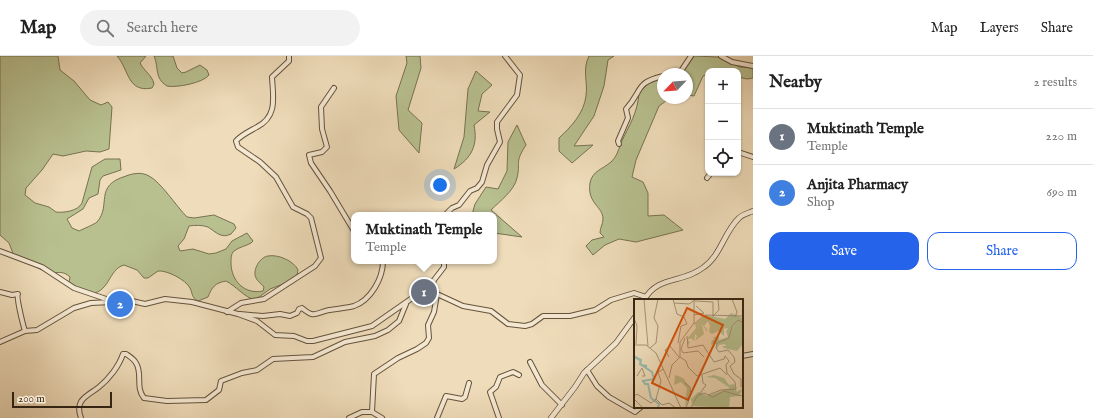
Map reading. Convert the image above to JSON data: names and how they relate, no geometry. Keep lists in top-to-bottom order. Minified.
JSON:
{"scale_bar":"200 m","north":"bottom left","page":{"header":"Map","search":"Search here","nav":["Map","Layers","Share"],"heading":["Nearby","2 results"],"map_buttons":["+","−"],"list":[{"mark":"1","name":"Muktinath Temple","note":"Temple","value":"220 m"},{"mark":"2","name":"Anjita Pharmacy","note":"Shop","value":"690 m"}],"popup":["Muktinath Temple","Temple"],"buttons":["Save","Share"],"pins":["1","2"],"scale":"200 m"}}
